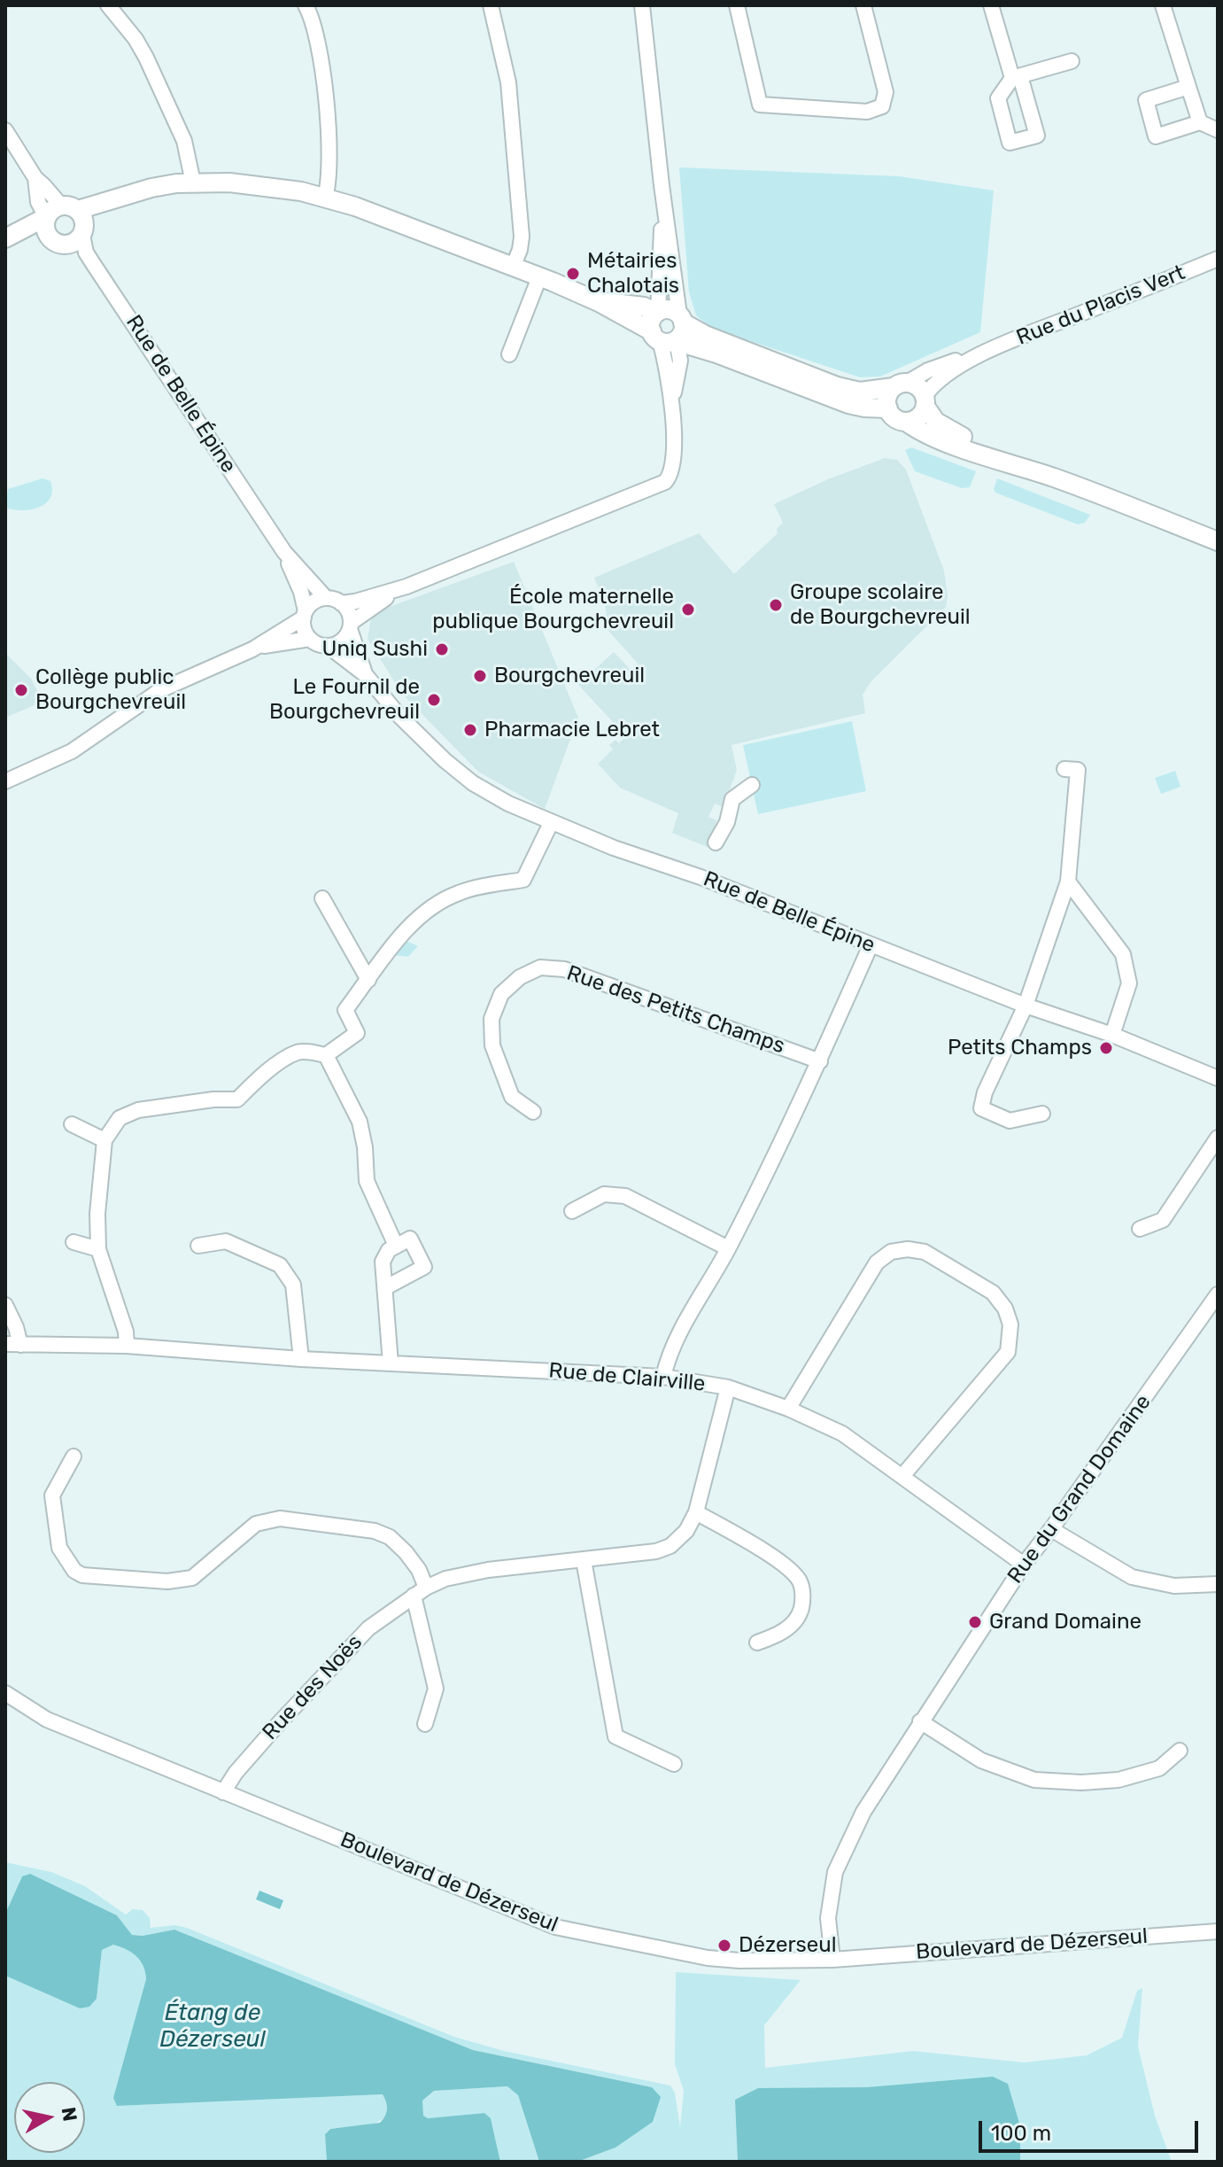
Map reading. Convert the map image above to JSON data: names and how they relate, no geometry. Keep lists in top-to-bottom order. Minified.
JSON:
{"streets":{"street":["Rue du Placis Vert","Rue de Belle Épine","Rue des Petits Champs","Rue de Clairville","Rue du Grand Domaine","Rue des Noës","Boulevard de Dézerseul"]},"crossings":[["Rue de Clairville","Rue du Grand Domaine"],["Rue de Clairville","Rue des Noës"],["Rue du Grand Domaine","Boulevard de Dézerseul"],["Rue des Noës","Boulevard de Dézerseul"]],"water":["Étang de Dézerseul"],"places":["Métairies Chalotais","Groupe scolaire de Bourgchevreuil","École maternelle publique Bourgchevreuil","Uniq Sushi","Bourgchevreuil","Collège public Bourgchevreuil","Le Fournil de Bourgchevreuil","Pharmacie Lebret","Petits Champs","Grand Domaine","Dézerseul"],"scale_bar":"100 m","north":"right"}
